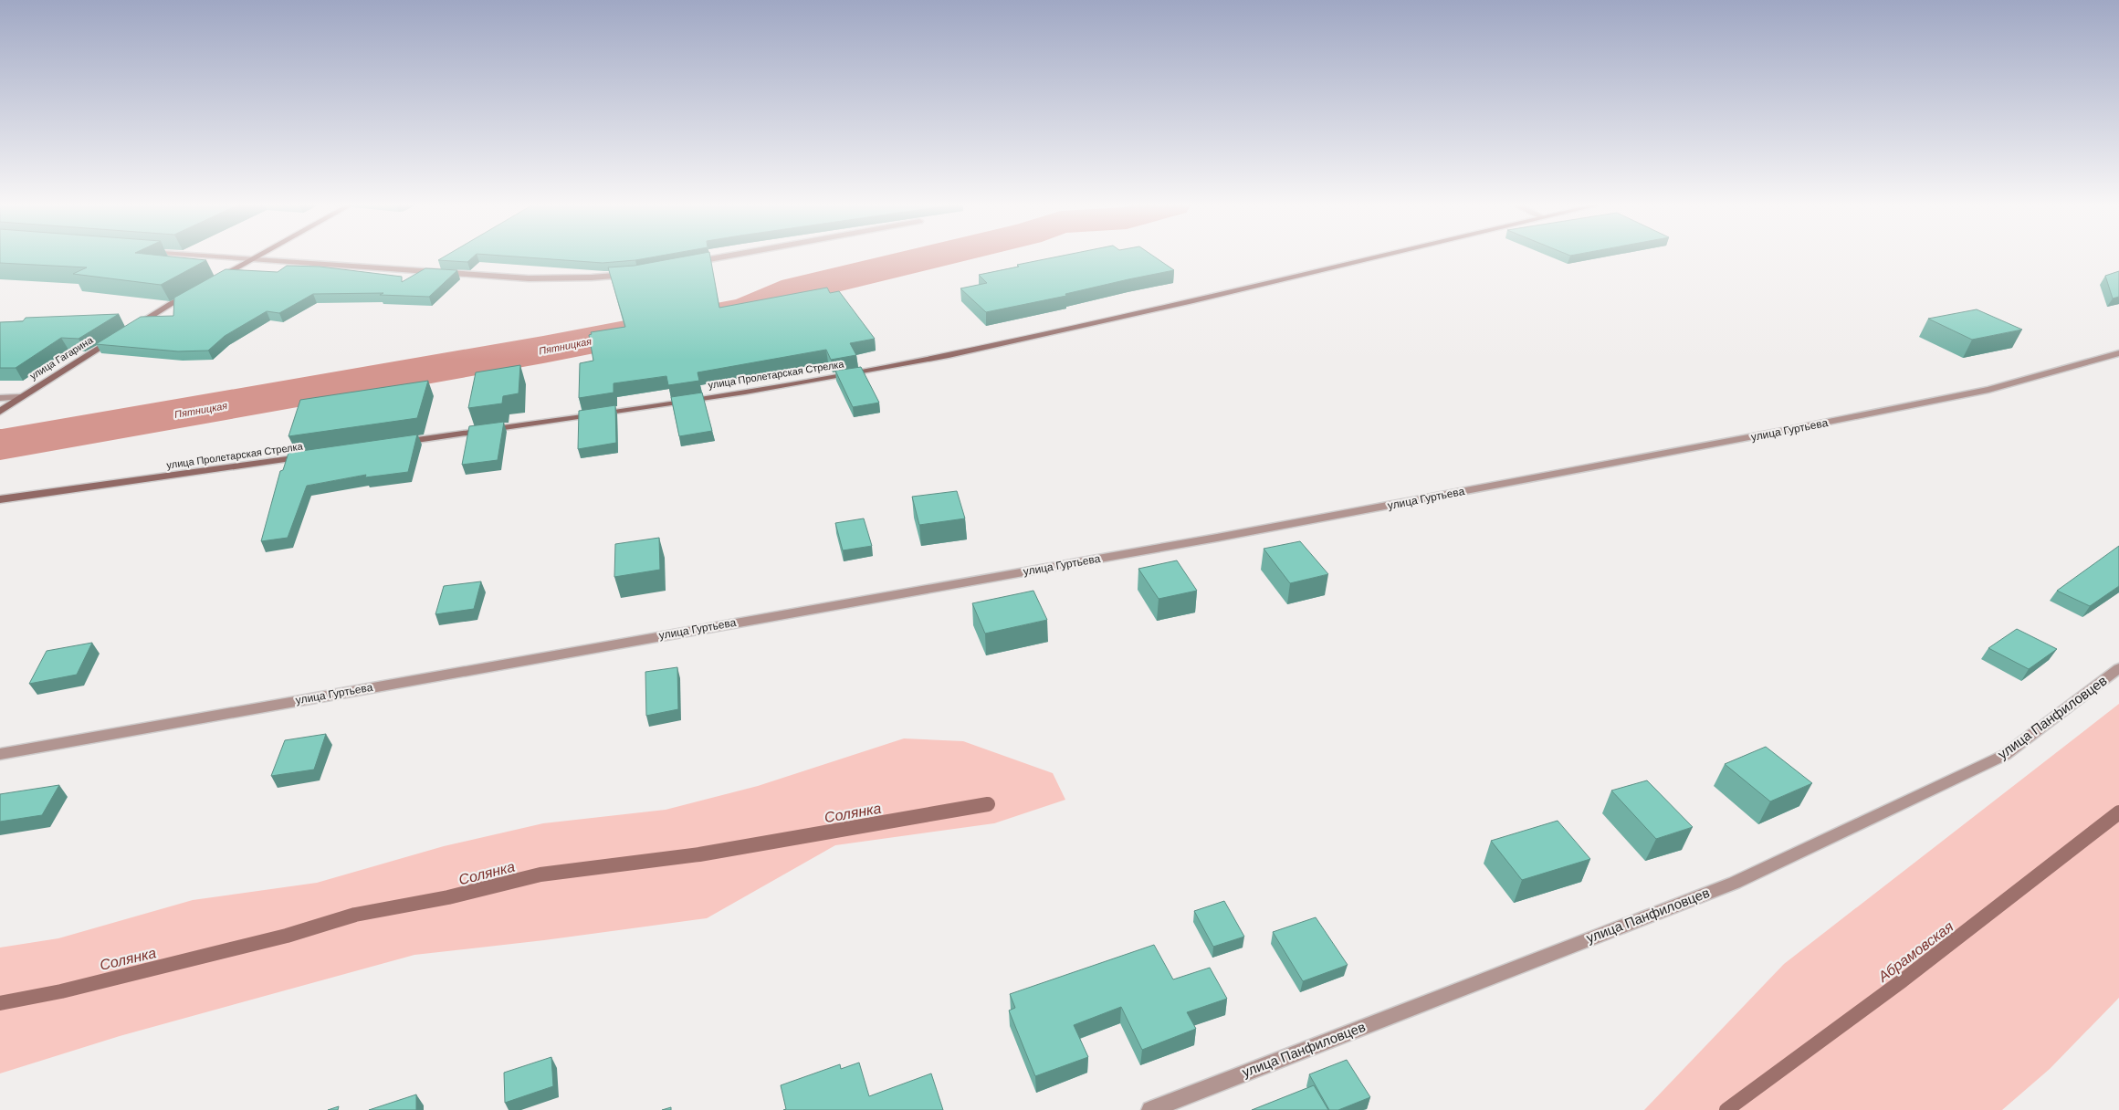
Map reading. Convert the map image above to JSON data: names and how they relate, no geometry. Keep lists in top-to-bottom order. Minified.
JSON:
{"streets":{"street":["улица Гагарина","улица Пролетарская Стрелка","улица Гуртьева","улица Панфиловцев"]},"water":["Пятницкая","Солянка","Абрамовская"]}
